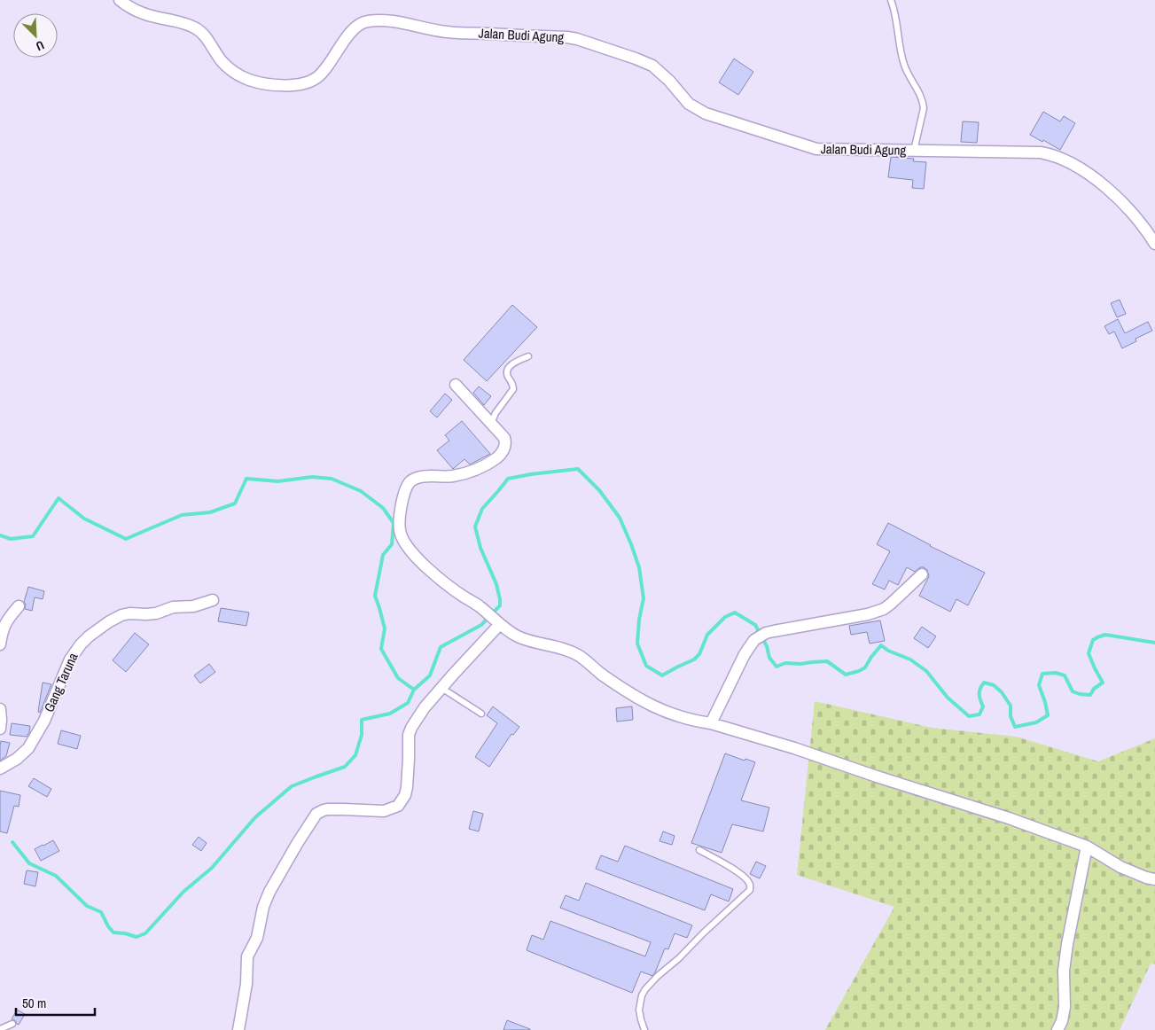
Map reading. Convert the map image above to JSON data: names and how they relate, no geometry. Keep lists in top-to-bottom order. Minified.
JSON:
{"streets":{"street":["Jalan Budi Agung","Gang Taruna"]},"scale_bar":"50 m","north":"bottom right"}
